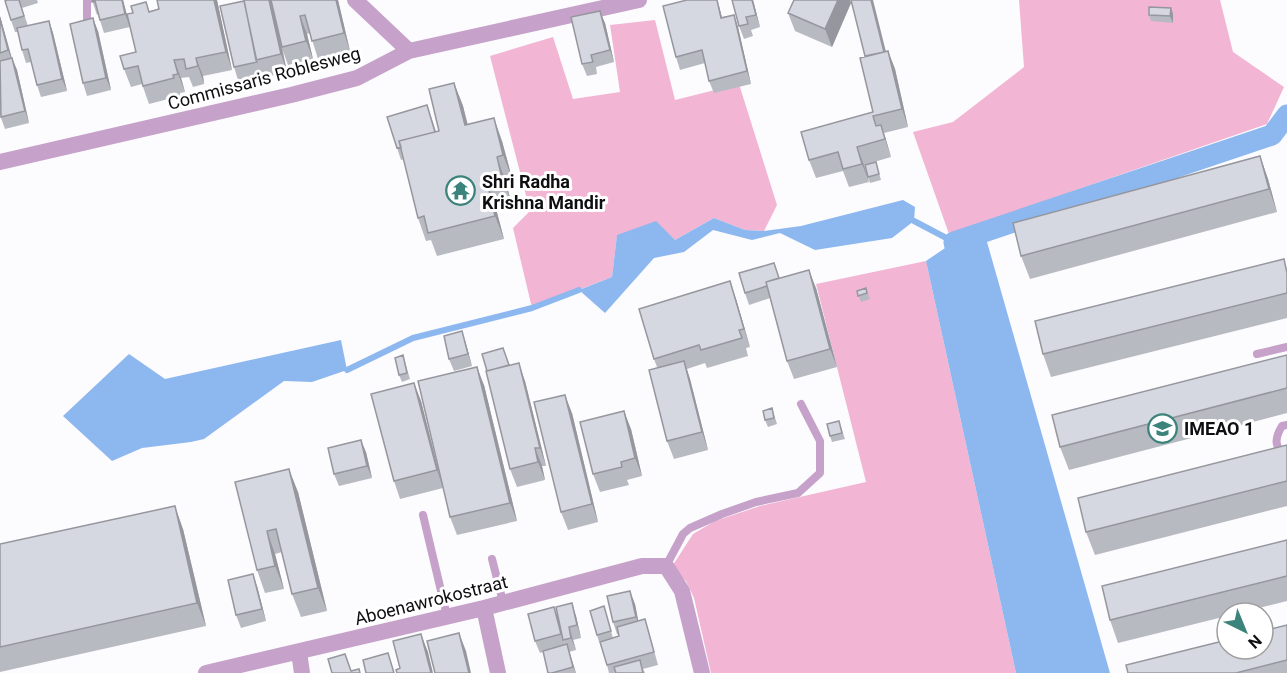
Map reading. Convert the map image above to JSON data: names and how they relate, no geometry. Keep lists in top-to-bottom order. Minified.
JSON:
{"streets":{"street":["Commissaris Roblesweg","Aboenawrokostraat"]},"places":{"temple":["Shri Radha Krishna Mandir"],"school or university":["IMEAO 1"]},"north":"bottom right"}
